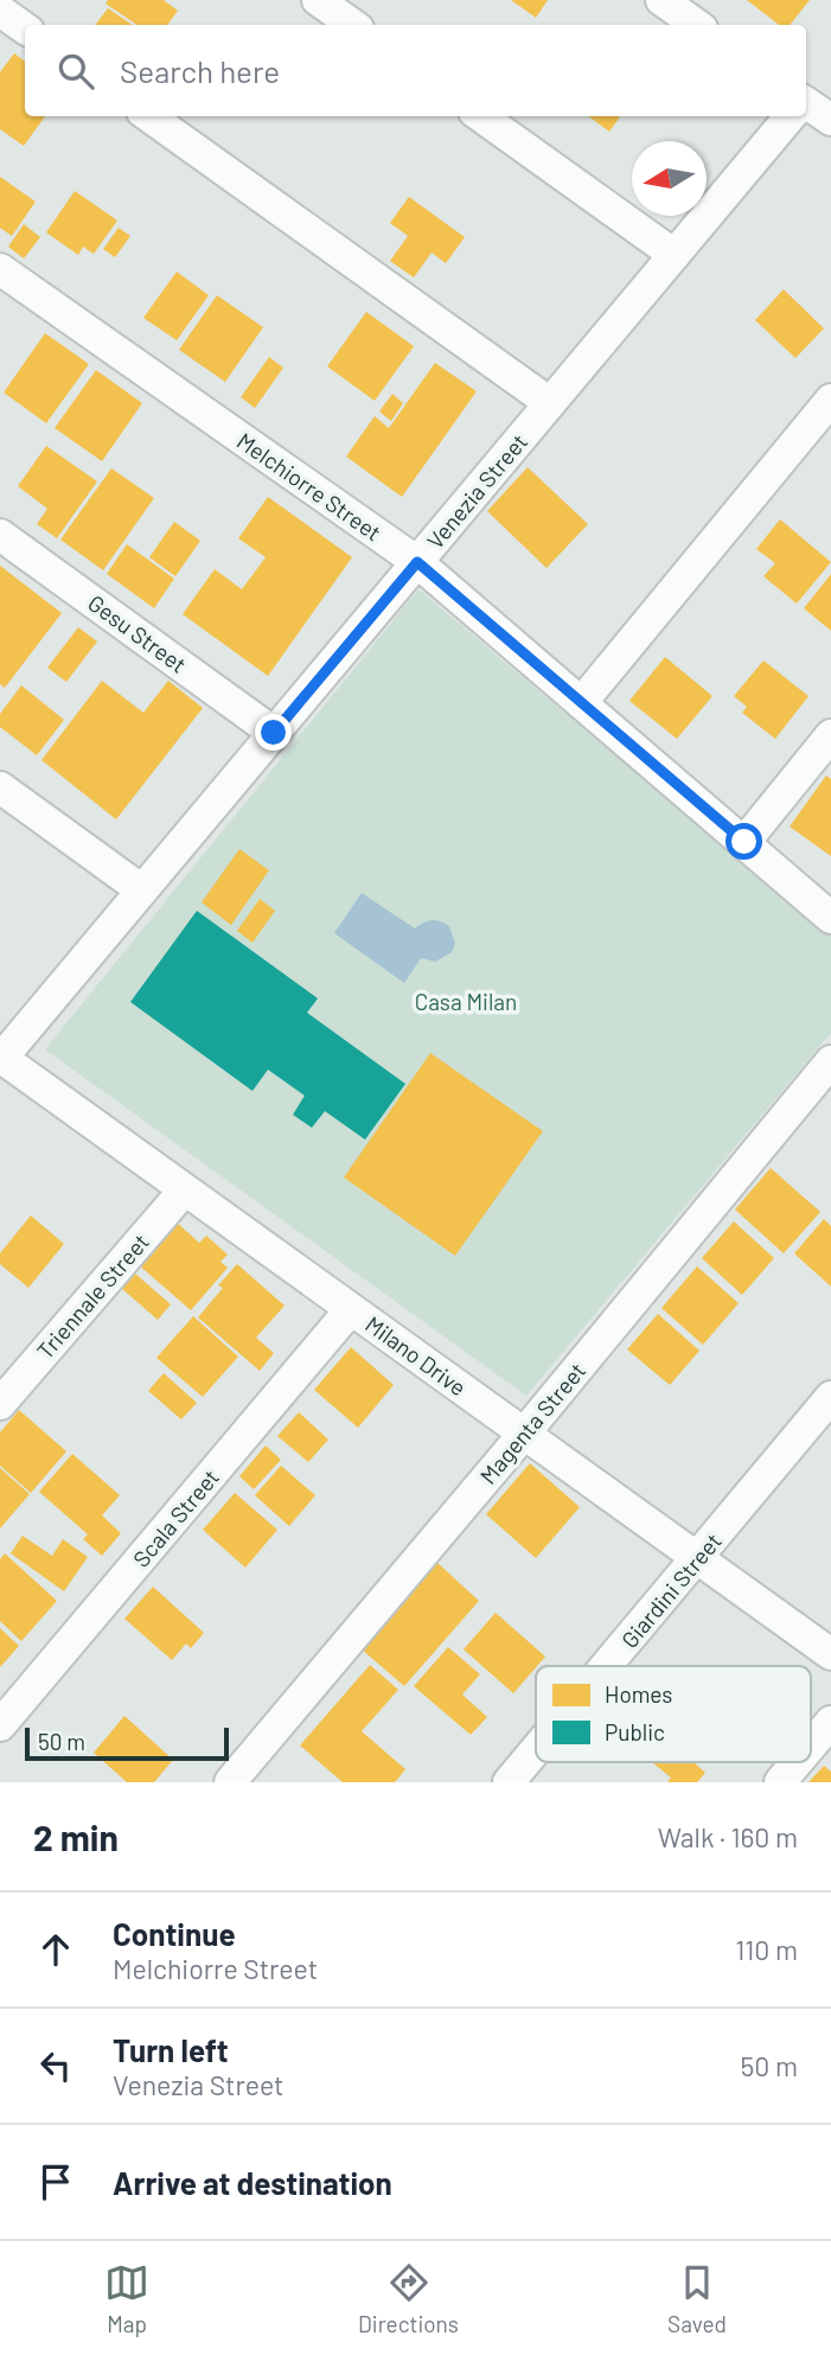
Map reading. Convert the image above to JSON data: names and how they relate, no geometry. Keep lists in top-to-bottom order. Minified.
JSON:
{"streets":{"street":["Melchiorre Street","Venezia Street","Gesu Street","Triennale Street","Milano Drive","Magenta Street","Scala Street","Giardini Street"]},"crossings":[["Melchiorre Street","Venezia Street"],["Venezia Street","Gesu Street"],["Venezia Street","Milano Drive"],["Triennale Street","Milano Drive"],["Milano Drive","Magenta Street"],["Milano Drive","Scala Street"],["Milano Drive","Giardini Street"]],"parks":["Casa Milan"],"legend":["Homes","Public"],"scale_bar":"50 m","north":"left","page":{"search":"Search here","scale":"50 m","heading":["2 min","Walk · 160 m"],"list":[["Continue","Melchiorre Street","110 m"],["Turn left","Venezia Street","50 m"],"Arrive at destination"],"nav":["Map","Directions","Saved"]}}
